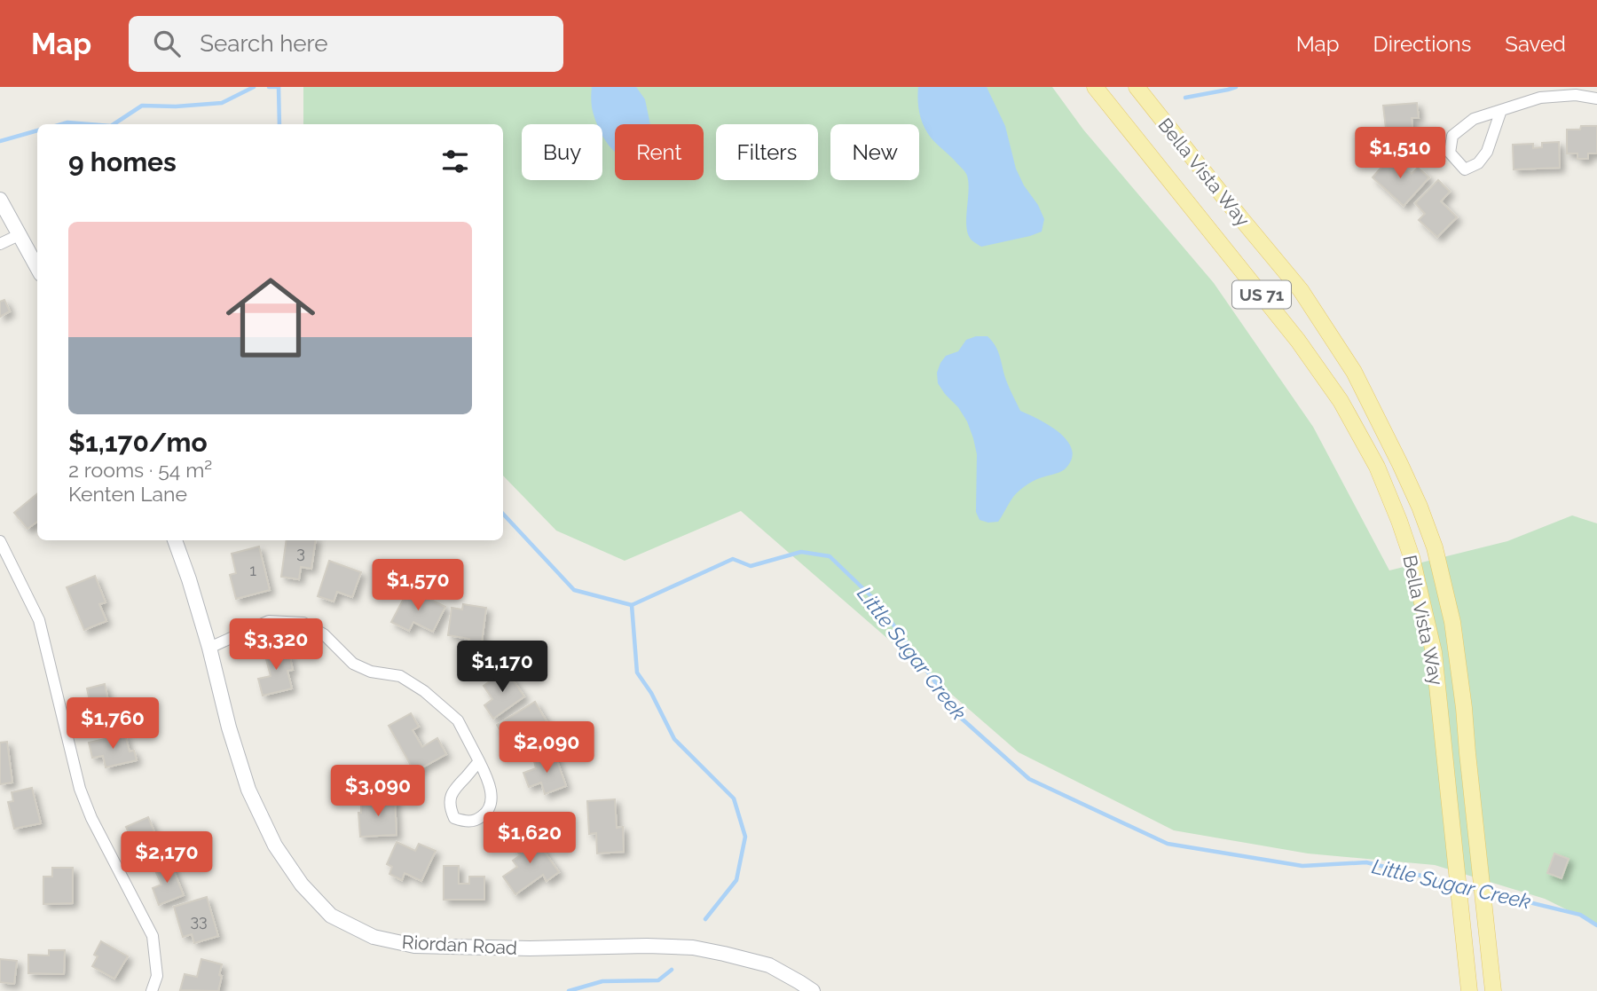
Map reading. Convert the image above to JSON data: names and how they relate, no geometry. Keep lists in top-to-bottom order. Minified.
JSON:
{"streets":{"main road":["Bella Vista Way","US 71"],"street":["Riordan Road"]},"water":["Little Sugar Creek"],"house_numbers":["3","1","33"],"page":{"header":"Map","search":"Search here","nav":["Map","Directions","Saved"],"chip":["Buy","Rent","Filters","New"],"heading":"9 homes","price":["$1,510","$1,570","$3,320","$1,170","$1,760","$2,090","$3,090","$1,620","$2,170"],"list":[{"name":"$1,170/mo","note":"2 rooms · 54 m² · Kenten Lane"}]}}
